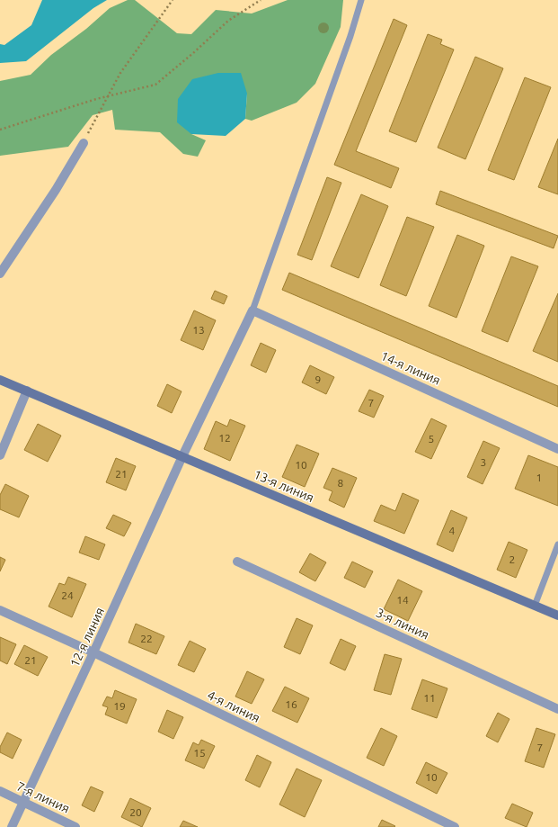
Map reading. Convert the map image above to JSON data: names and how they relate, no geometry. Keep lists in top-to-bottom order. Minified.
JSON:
{"streets":{"street":["14-я линия","13-я линия","3-я линия","12-я линия","4-я линия","7-я линия"]},"crossings":[["14-я линия","12-я линия"],["13-я линия","12-я линия"],["12-я линия","4-я линия"],["12-я линия","7-я линия"]],"house_numbers":["13","9","7","12","5","3","10","21","1","8","4","2","24","14","22","21","11","16","19","7","15","10","20"]}
